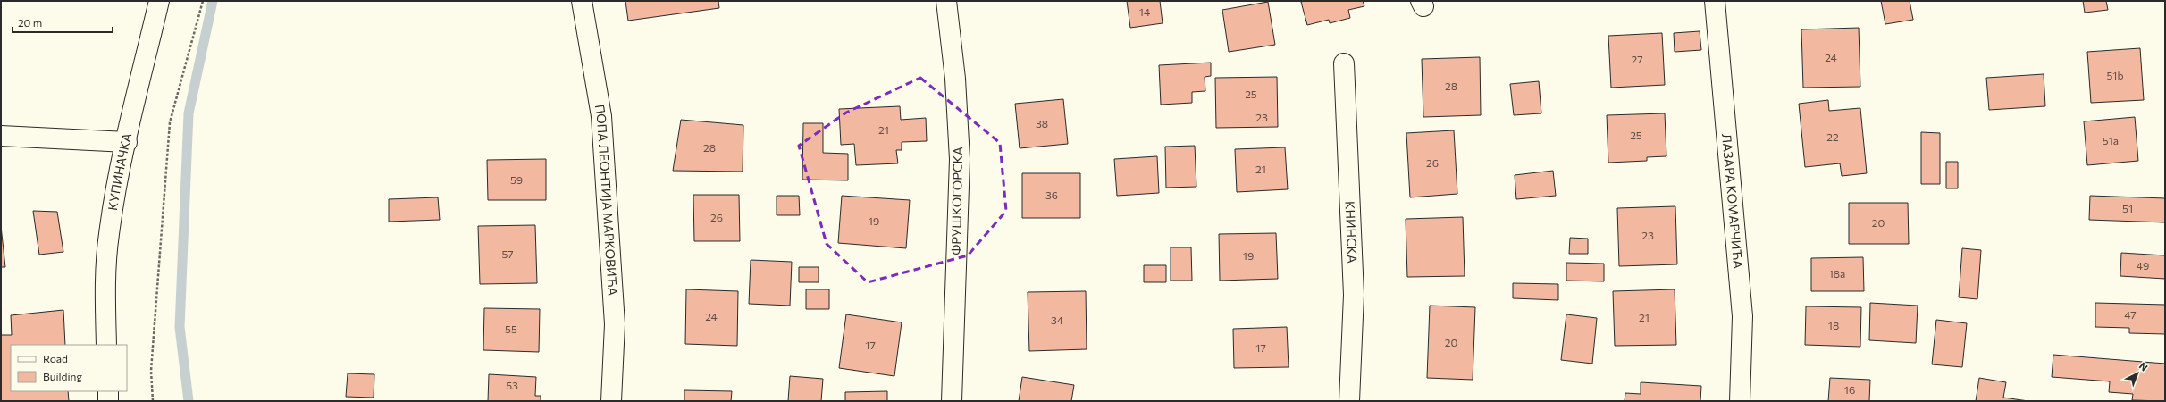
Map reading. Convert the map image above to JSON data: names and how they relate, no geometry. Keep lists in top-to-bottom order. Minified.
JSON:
{"streets":{"street":["КУПИНАЧКА","ПОПА ЛЕОНТИЈА МАРКОВИЋА","ФРУШКОГОРСКА","ЛАЗАРА КОМАРЧИЋА","КНИНСКА"]},"house_numbers":["14","24","27","51b","28","25","23","38","21","25","22","51a","28","26","21","59","36","51","26","19","20","23","57","19","49","18a","47","24","21","34","18","55","20","17","17","53","16"],"legend":["Road","Building"],"scale_bar":"20 m","north":"top right"}
